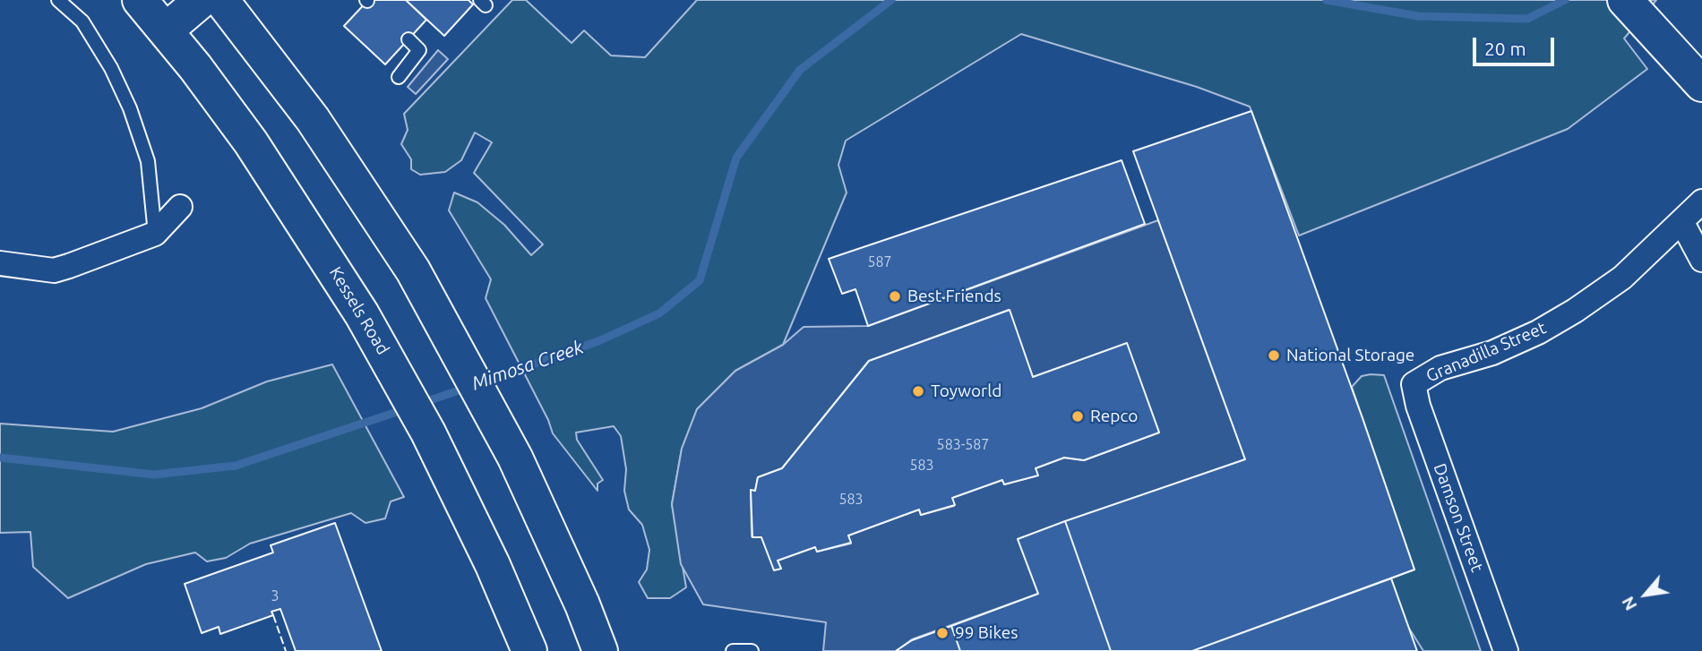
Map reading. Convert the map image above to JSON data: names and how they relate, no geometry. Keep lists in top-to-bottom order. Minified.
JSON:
{"streets":{"main road":["Kessels Road"],"street":["Granadilla Street","Damson Street"]},"crossings":[["Granadilla Street","Damson Street"]],"water":["Mimosa Creek"],"places":["Best Friends","National Storage","Toyworld","Repco","99 Bikes"],"house_numbers":["587","583-587","583","583","3"],"scale_bar":"20 m","north":"bottom left"}
